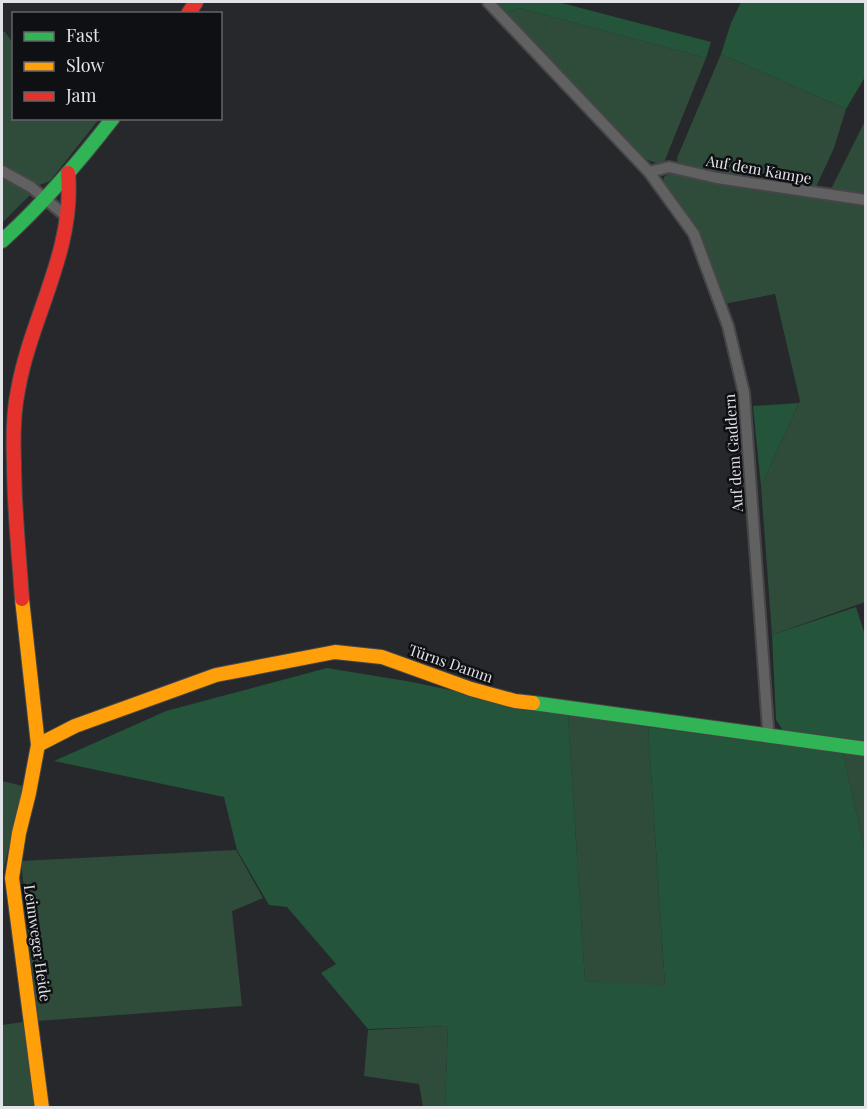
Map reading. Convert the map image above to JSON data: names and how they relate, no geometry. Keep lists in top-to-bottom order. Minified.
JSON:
{"streets":{"street":["Auf dem Kampe","Auf dem Gaddern","Türns Damm","Leimweger Heide"]},"crossings":[["Auf dem Kampe","Auf dem Gaddern"],["Auf dem Gaddern","Türns Damm"],["Türns Damm","Leimweger Heide"]],"legend":["Fast","Slow","Jam"]}
